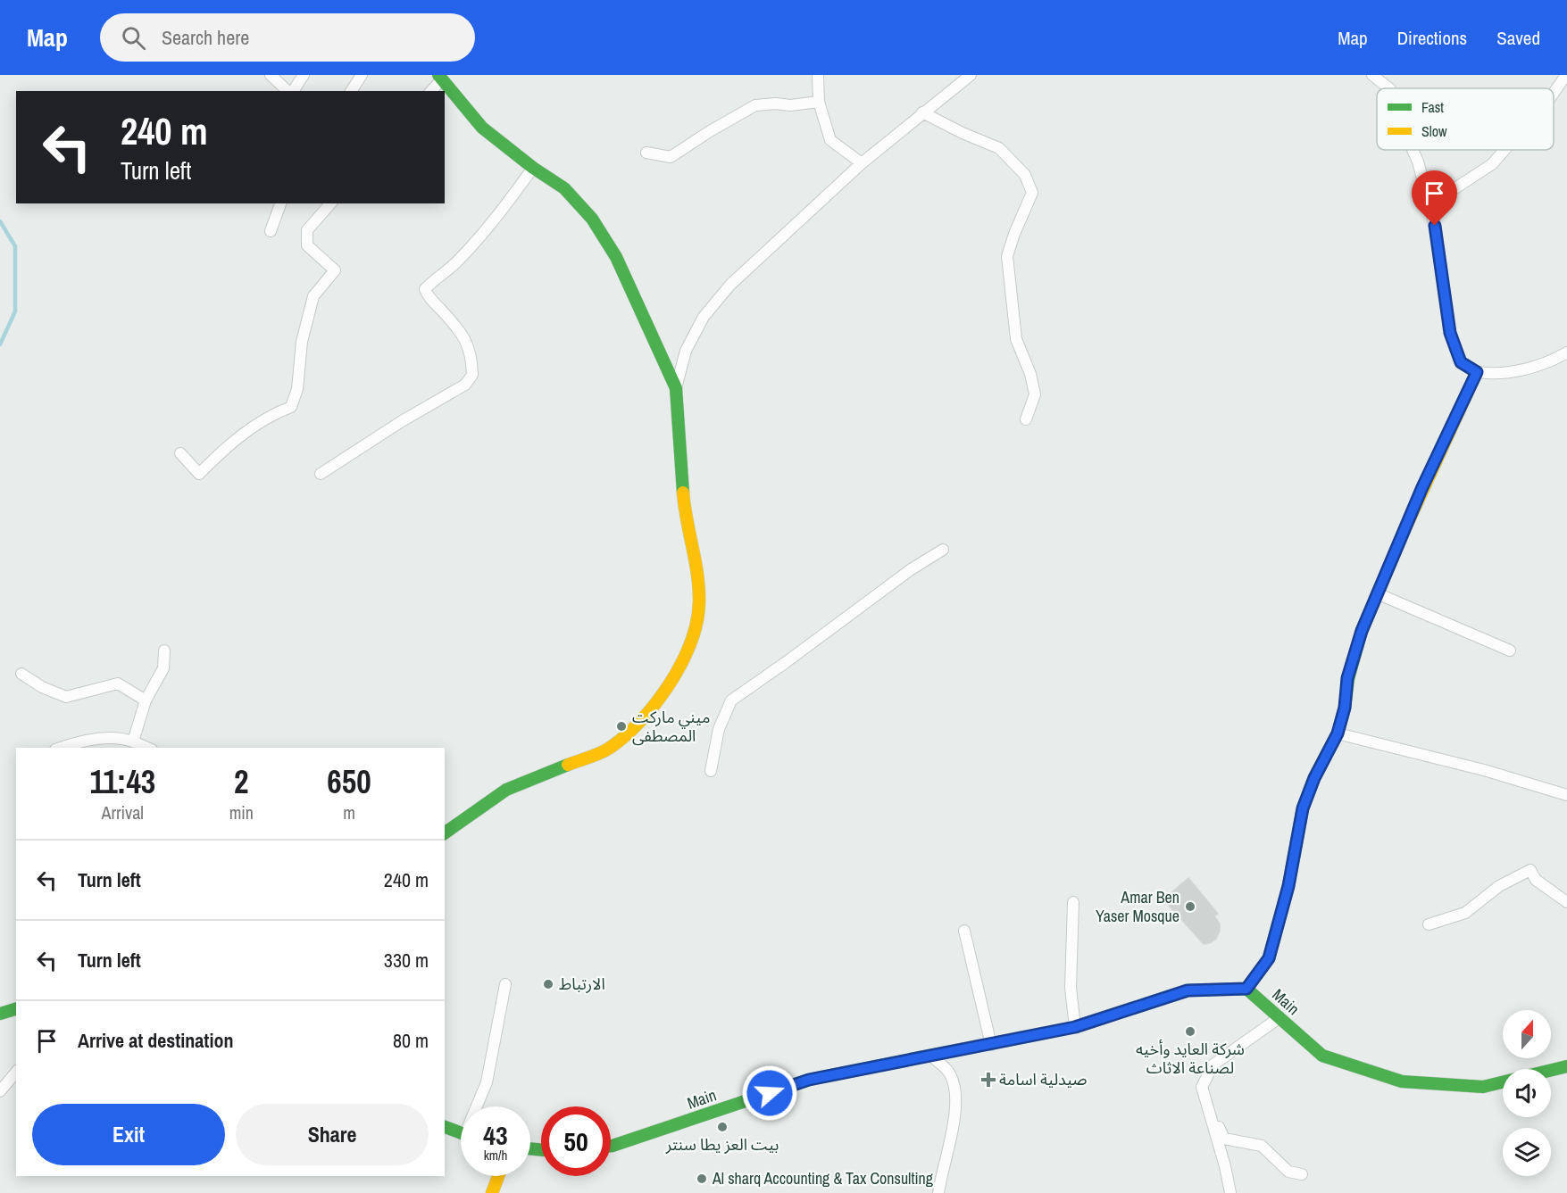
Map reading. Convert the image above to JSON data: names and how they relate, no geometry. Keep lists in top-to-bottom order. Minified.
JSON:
{"streets":{"street":["Main"]},"places":{"other":["ميني ماركت المصطفى","Amar Ben Yaser Mosque","الارتباط","شركة العايد وأخيه لصناعة الاثاث","بيت العز يطا سنتر","Al sharq Accounting & Tax Consulting"],"health":["صيدلية اسامة"]},"legend":["Fast","Slow"],"north":"top","page":{"header":"Map","search":"Search here","nav":["Map","Directions","Saved"],"turn":["240 m","Turn left"],"eta":["11:43","Arrival","2","min","650","m"],"list":[{"name":"Turn left","value":"240 m"},{"name":"Turn left","value":"330 m"},{"name":"Arrive at destination","value":"80 m"}],"buttons":["Exit","Share"],"speed":"43 km/h","limit":"50"}}
